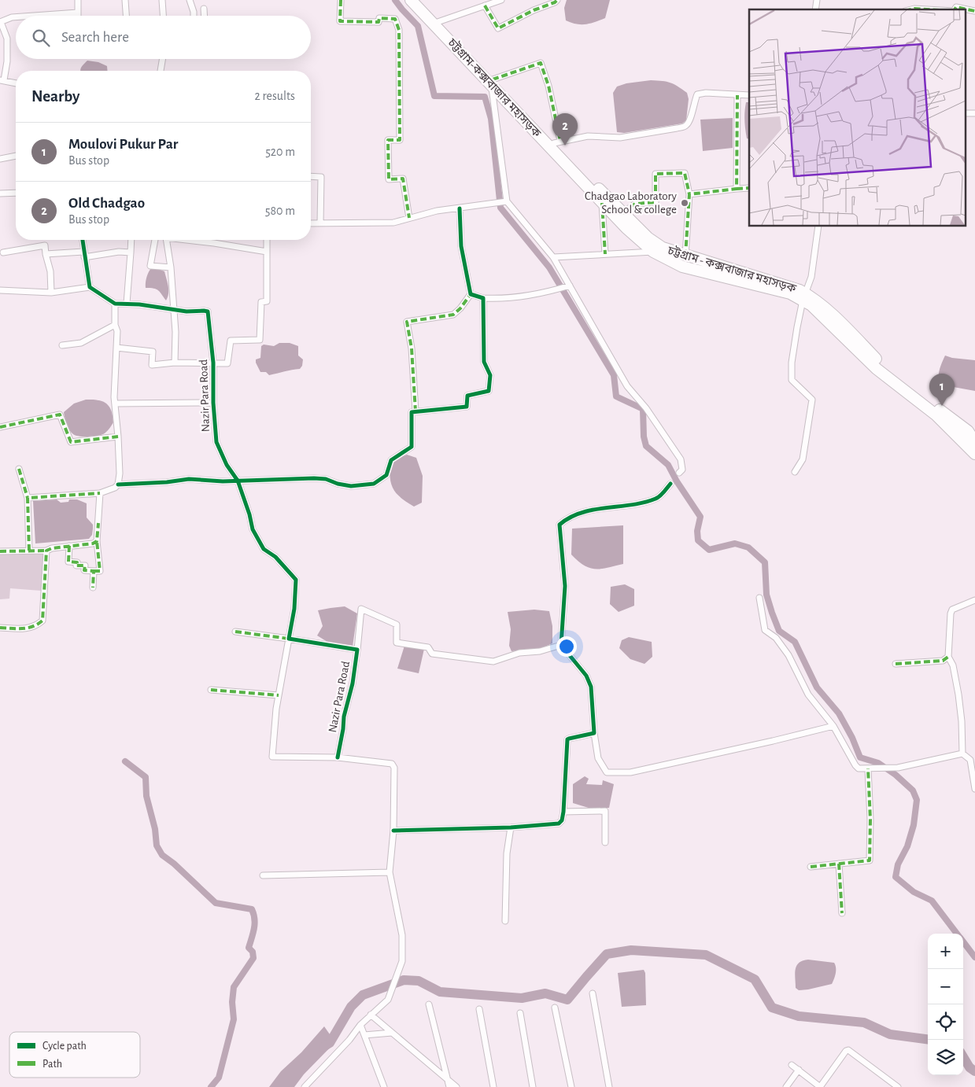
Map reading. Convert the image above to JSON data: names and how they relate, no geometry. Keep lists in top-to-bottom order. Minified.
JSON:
{"streets":{"highway":["চট্টগ্রাম-কক্সবাজার মহাসড়ক","চট্টগ্রাম - কক্সবাজার মহাসড়ক"],"street":["Nazir Para Road"]},"crossings":[["চট্টগ্রাম-কক্সবাজার মহাসড়ক","চট্টগ্রাম - কক্সবাজার মহাসড়ক"]],"places":["Chadgao Laboratory School & college"],"legend":["Cycle path","Path"],"page":{"search":"Search here","heading":["Nearby","2 results"],"pins":["2","1"],"list":[{"mark":"1","name":"Moulovi Pukur Par","note":"Bus stop","value":"520 m"},{"mark":"2","name":"Old Chadgao","note":"Bus stop","value":"580 m"}],"map_buttons":["+","−"]}}
